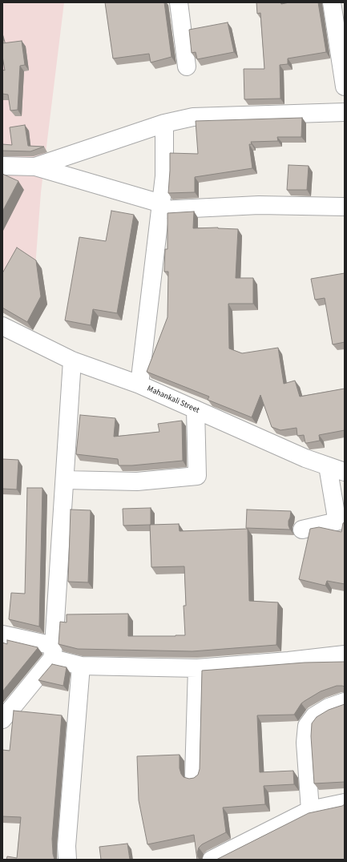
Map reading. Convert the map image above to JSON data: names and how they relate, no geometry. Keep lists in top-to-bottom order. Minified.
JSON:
{"streets":{"street":["Mahankali Street"]}}
